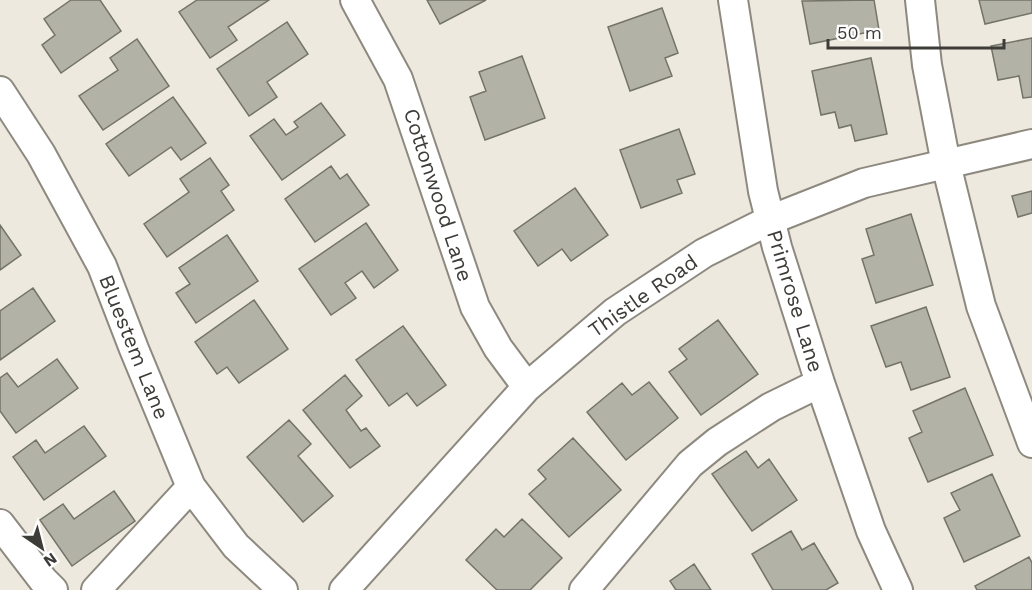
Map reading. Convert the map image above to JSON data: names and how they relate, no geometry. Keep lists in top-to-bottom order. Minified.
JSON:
{"streets":{"street":["Cottonwood Lane","Thistle Road","Primrose Lane","Bluestem Lane"]},"crossings":[["Cottonwood Lane","Thistle Road"],["Thistle Road","Primrose Lane"]],"scale_bar":"50 m","north":"bottom right"}
